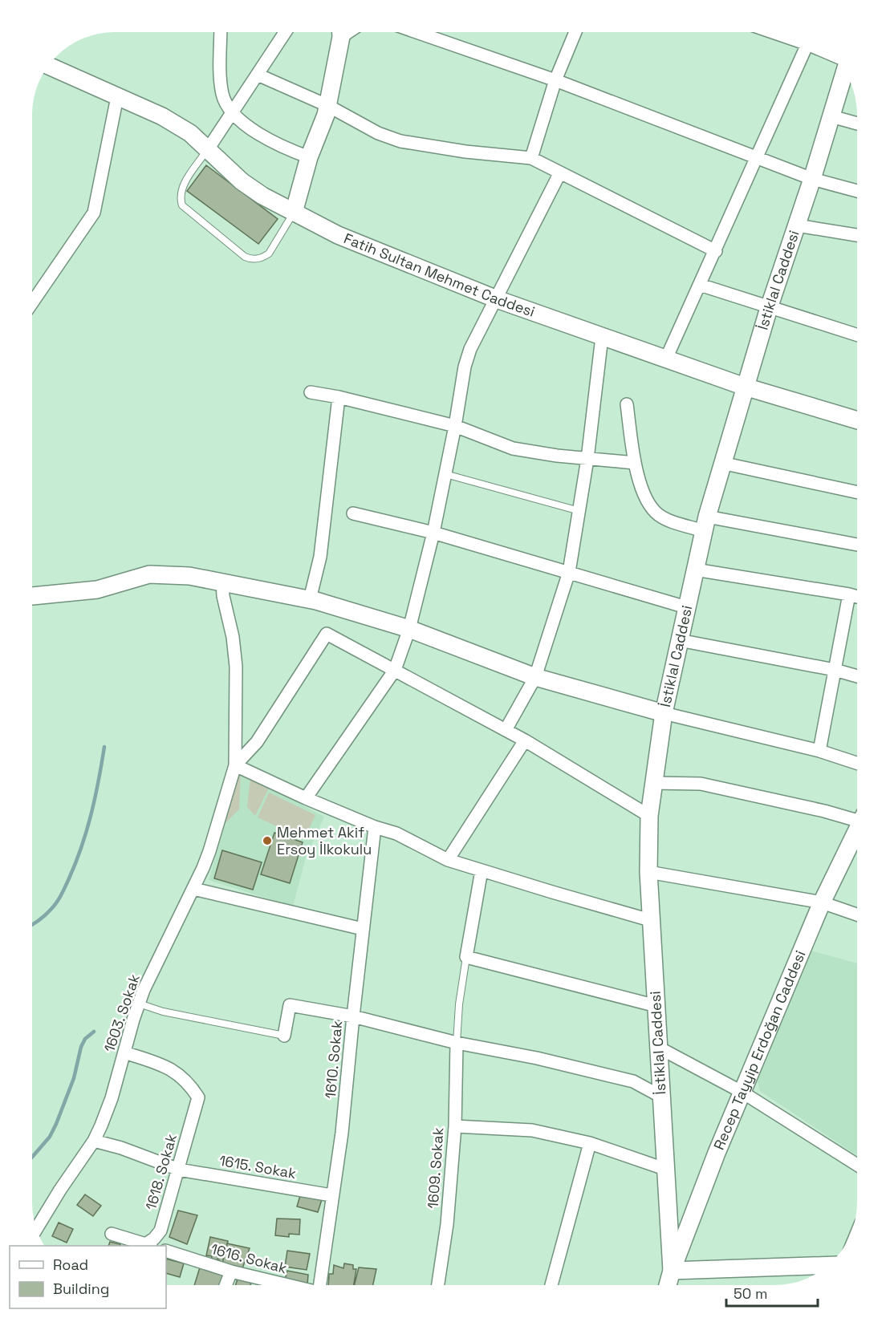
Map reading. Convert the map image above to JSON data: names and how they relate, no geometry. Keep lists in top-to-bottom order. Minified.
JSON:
{"streets":{"street":["Fatih Sultan Mehmet Caddesi","İstiklal Caddesi","1603. Sokak","Recep Tayyip Erdoğan Caddesi","1610. Sokak","1615. Sokak","1609. Sokak","1618. Sokak","1616. Sokak"]},"crossings":[["Fatih Sultan Mehmet Caddesi","İstiklal Caddesi"],["İstiklal Caddesi","Recep Tayyip Erdoğan Caddesi"],["1603. Sokak","1615. Sokak"],["1603. Sokak","1618. Sokak"],["1610. Sokak","1615. Sokak"],["1615. Sokak","1618. Sokak"]],"places":["Mehmet Akif Ersoy İlkokulu"],"legend":["Road","Building"],"scale_bar":"50 m"}
